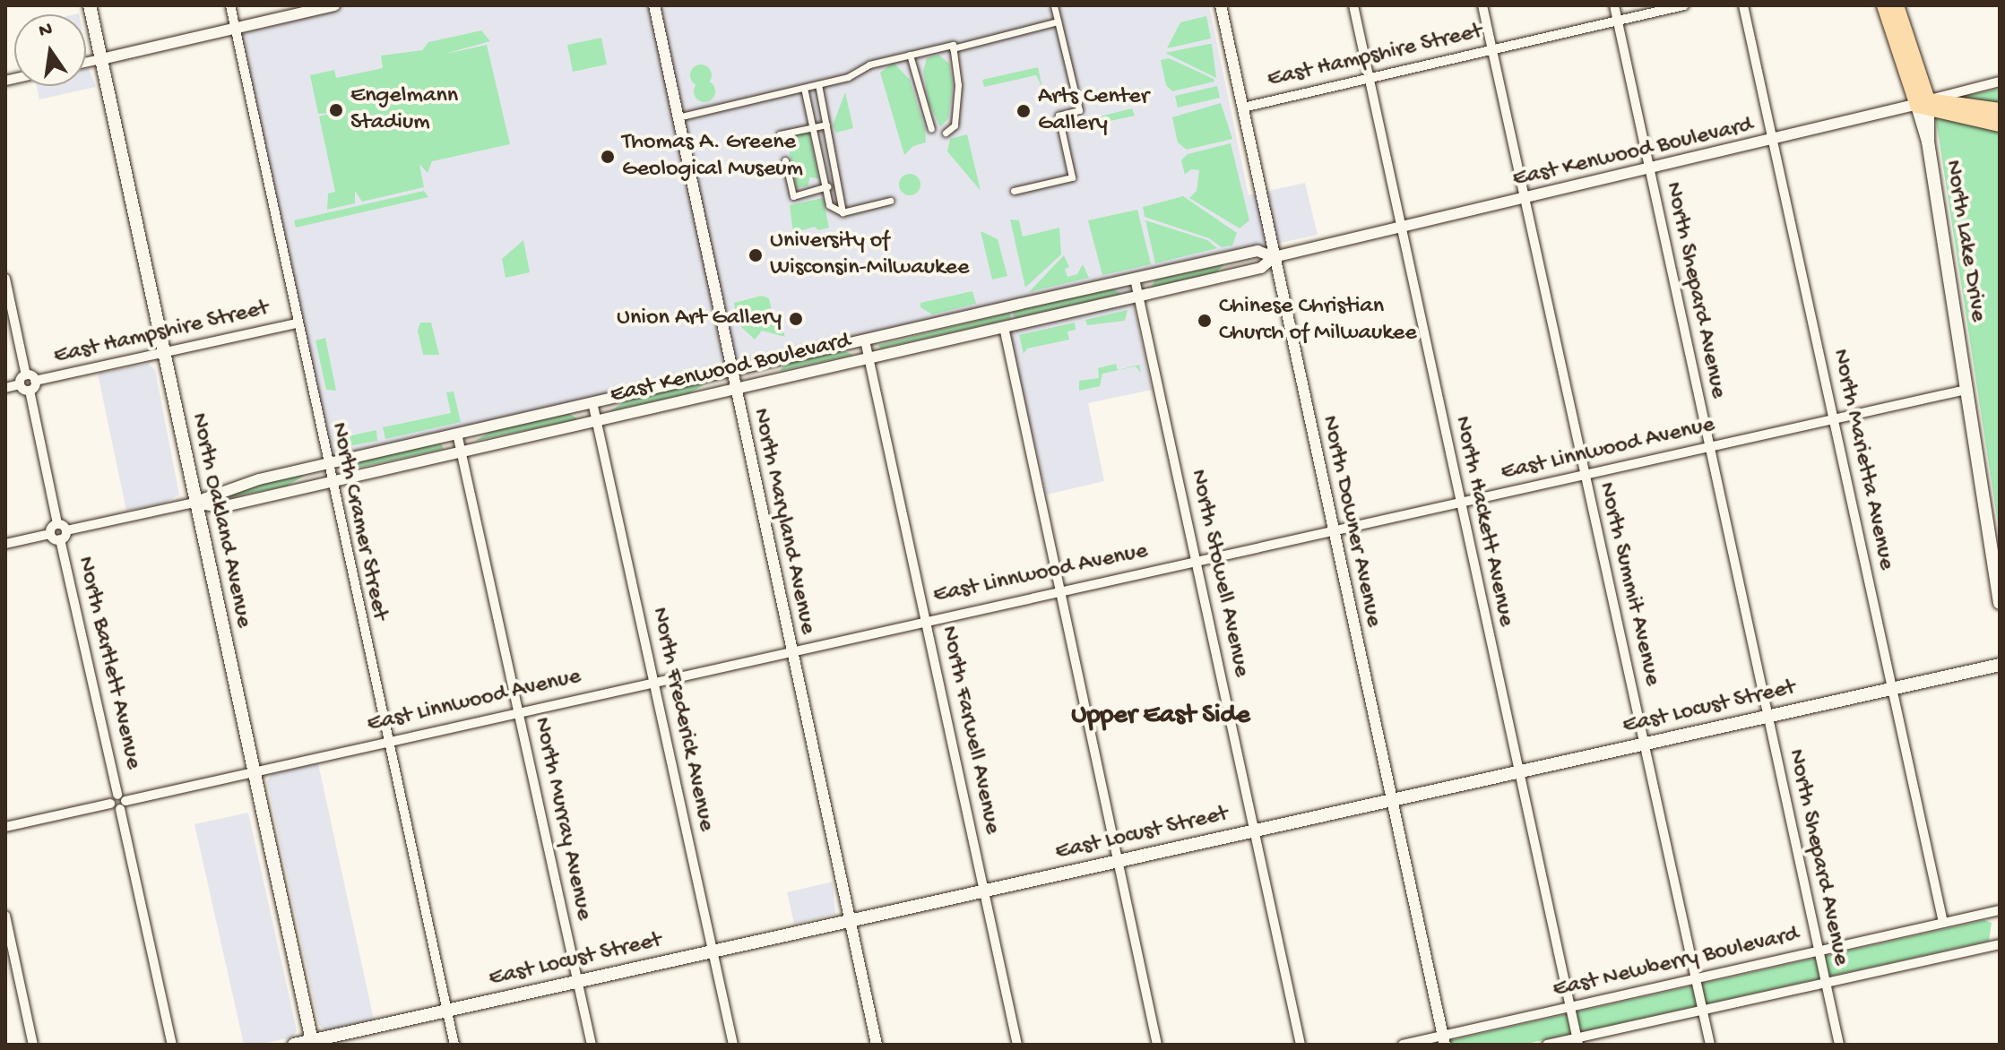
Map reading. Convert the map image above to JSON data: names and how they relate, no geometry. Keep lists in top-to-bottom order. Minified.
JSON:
{"streets":{"main road":["North Lake Drive","North Oakland Avenue","East Locust Street"],"street":["East Hampshire Street","East Kenwood Boulevard","North Shepard Avenue","East Linnwood Avenue","North Marietta Avenue","North Cramer Street","North Maryland Avenue","North Downer Avenue","North Hackett Avenue","North Stowell Avenue","North Summit Avenue","North Bartlett Avenue","North Frederick Avenue","North Farwell Avenue","North Murray Avenue","East Newberry Boulevard"]},"crossings":[["East Hampshire Street","North Shepard Avenue"],["East Hampshire Street","North Oakland Avenue"],["East Hampshire Street","North Cramer Street"],["East Hampshire Street","North Downer Avenue"],["East Hampshire Street","North Hackett Avenue"],["East Hampshire Street","North Summit Avenue"],["East Kenwood Boulevard","North Lake Drive"],["East Kenwood Boulevard","North Shepard Avenue"],["East Kenwood Boulevard","North Marietta Avenue"],["East Kenwood Boulevard","North Oakland Avenue"],["East Kenwood Boulevard","North Cramer Street"],["East Kenwood Boulevard","North Maryland Avenue"],["East Kenwood Boulevard","North Downer Avenue"],["East Kenwood Boulevard","North Hackett Avenue"],["East Kenwood Boulevard","North Stowell Avenue"],["East Kenwood Boulevard","North Summit Avenue"],["East Kenwood Boulevard","North Frederick Avenue"],["East Kenwood Boulevard","North Farwell Avenue"],["East Kenwood Boulevard","North Murray Avenue"],["North Lake Drive","East Linnwood Avenue"],["North Shepard Avenue","East Linnwood Avenue"],["North Shepard Avenue","East Locust Street"],["North Shepard Avenue","East Newberry Boulevard"],["East Linnwood Avenue","North Marietta Avenue"],["East Linnwood Avenue","North Oakland Avenue"],["East Linnwood Avenue","North Cramer Street"],["East Linnwood Avenue","North Maryland Avenue"],["East Linnwood Avenue","North Downer Avenue"],["East Linnwood Avenue","North Hackett Avenue"],["East Linnwood Avenue","North Stowell Avenue"],["East Linnwood Avenue","North Summit Avenue"],["East Linnwood Avenue","North Bartlett Avenue"],["East Linnwood Avenue","North Frederick Avenue"],["East Linnwood Avenue","North Farwell Avenue"],["East Linnwood Avenue","North Murray Avenue"],["North Marietta Avenue","East Locust Street"],["North Marietta Avenue","East Newberry Boulevard"],["North Oakland Avenue","East Locust Street"],["North Cramer Street","East Locust Street"],["North Maryland Avenue","East Locust Street"],["North Downer Avenue","East Locust Street"],["North Downer Avenue","East Newberry Boulevard"],["North Hackett Avenue","East Locust Street"],["North Hackett Avenue","East Newberry Boulevard"],["North Stowell Avenue","East Locust Street"],["North Summit Avenue","East Locust Street"],["North Summit Avenue","East Newberry Boulevard"],["East Locust Street","North Frederick Avenue"],["East Locust Street","North Farwell Avenue"],["East Locust Street","North Murray Avenue"]],"districts":["Upper East Side"],"places":["Engelmann Stadium","Arts Center Gallery","Thomas A. Greene Geological Museum","University of Wisconsin-Milwaukee","Union Art Gallery","Chinese Christian Church of Milwaukee"],"north":"top"}
